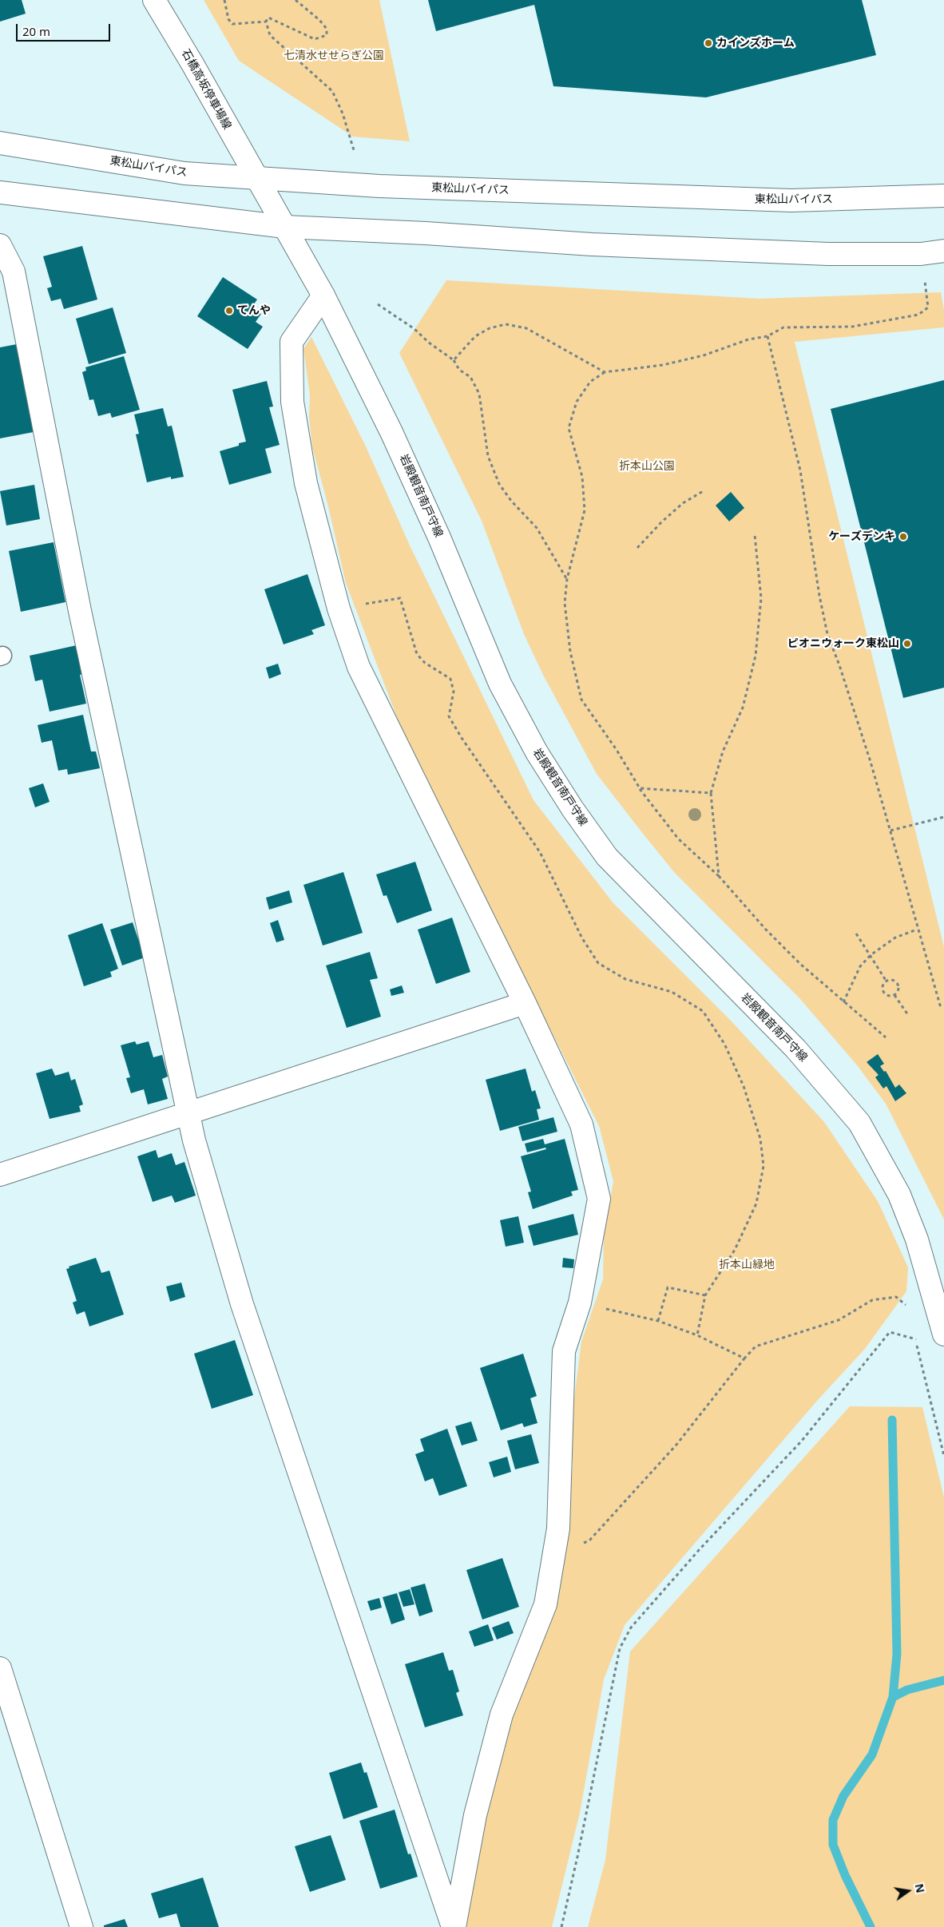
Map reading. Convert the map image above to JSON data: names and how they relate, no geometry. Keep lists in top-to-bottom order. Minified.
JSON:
{"streets":{"main road":["石橋高坂停車場線","東松山バイパス","岩殿観音南戸守線"]},"crossings":[["石橋高坂停車場線","東松山バイパス"],["石橋高坂停車場線","岩殿観音南戸守線"],["東松山バイパス","岩殿観音南戸守線"]],"parks":["七清水せせらぎ公園","折本山公園","折本山緑地"],"places":["カインズホーム","てんや","ケーズデンキ","ピオニウォーク東松山"],"scale_bar":"20 m","north":"right"}
